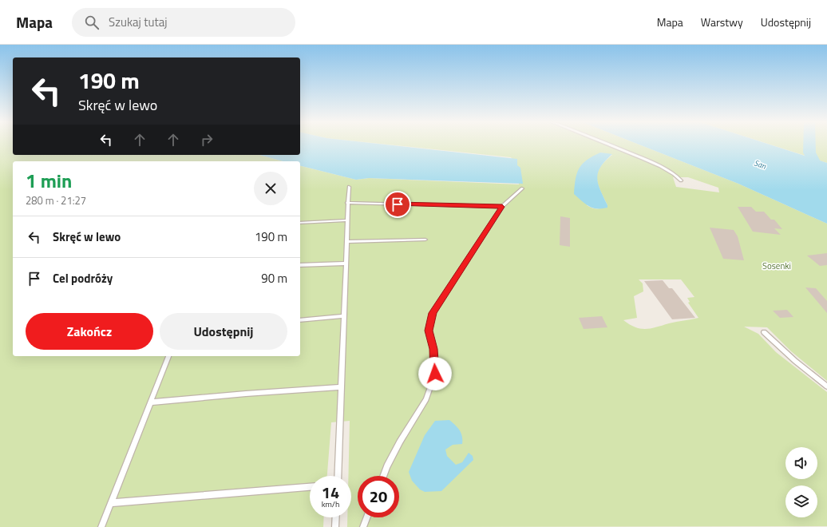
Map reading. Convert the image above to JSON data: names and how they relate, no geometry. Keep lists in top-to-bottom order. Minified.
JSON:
{"water":["San"],"parks":["Sosenki"],"page":{"header":"Mapa","search":"Szukaj tutaj","nav":["Mapa","Warstwy","Udostępnij"],"turn":["190 m","Skręć w lewo"],"heading":["1 min","280 m · 21:27"],"list":[{"name":"Skręć w lewo","value":"190 m"},{"name":"Cel podróży","value":"90 m"}],"buttons":["Zakończ","Udostępnij"],"speed":"14 km/h","limit":"20"}}
